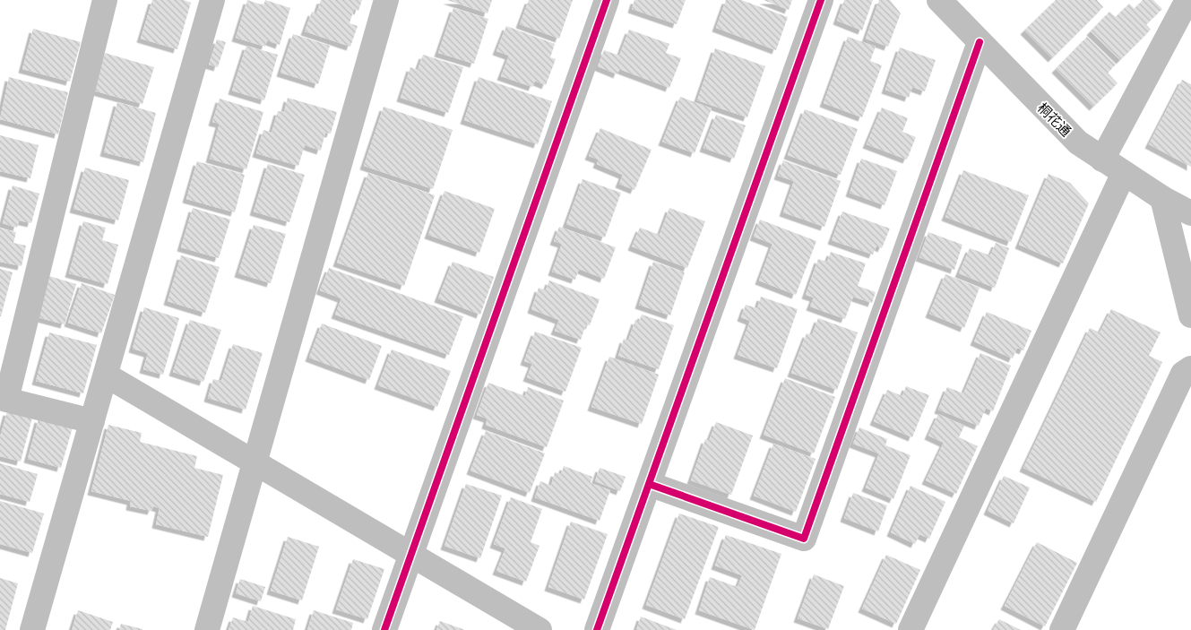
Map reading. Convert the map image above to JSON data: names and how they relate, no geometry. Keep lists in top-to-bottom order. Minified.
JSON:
{"streets":{"street":["桐花通"]}}
